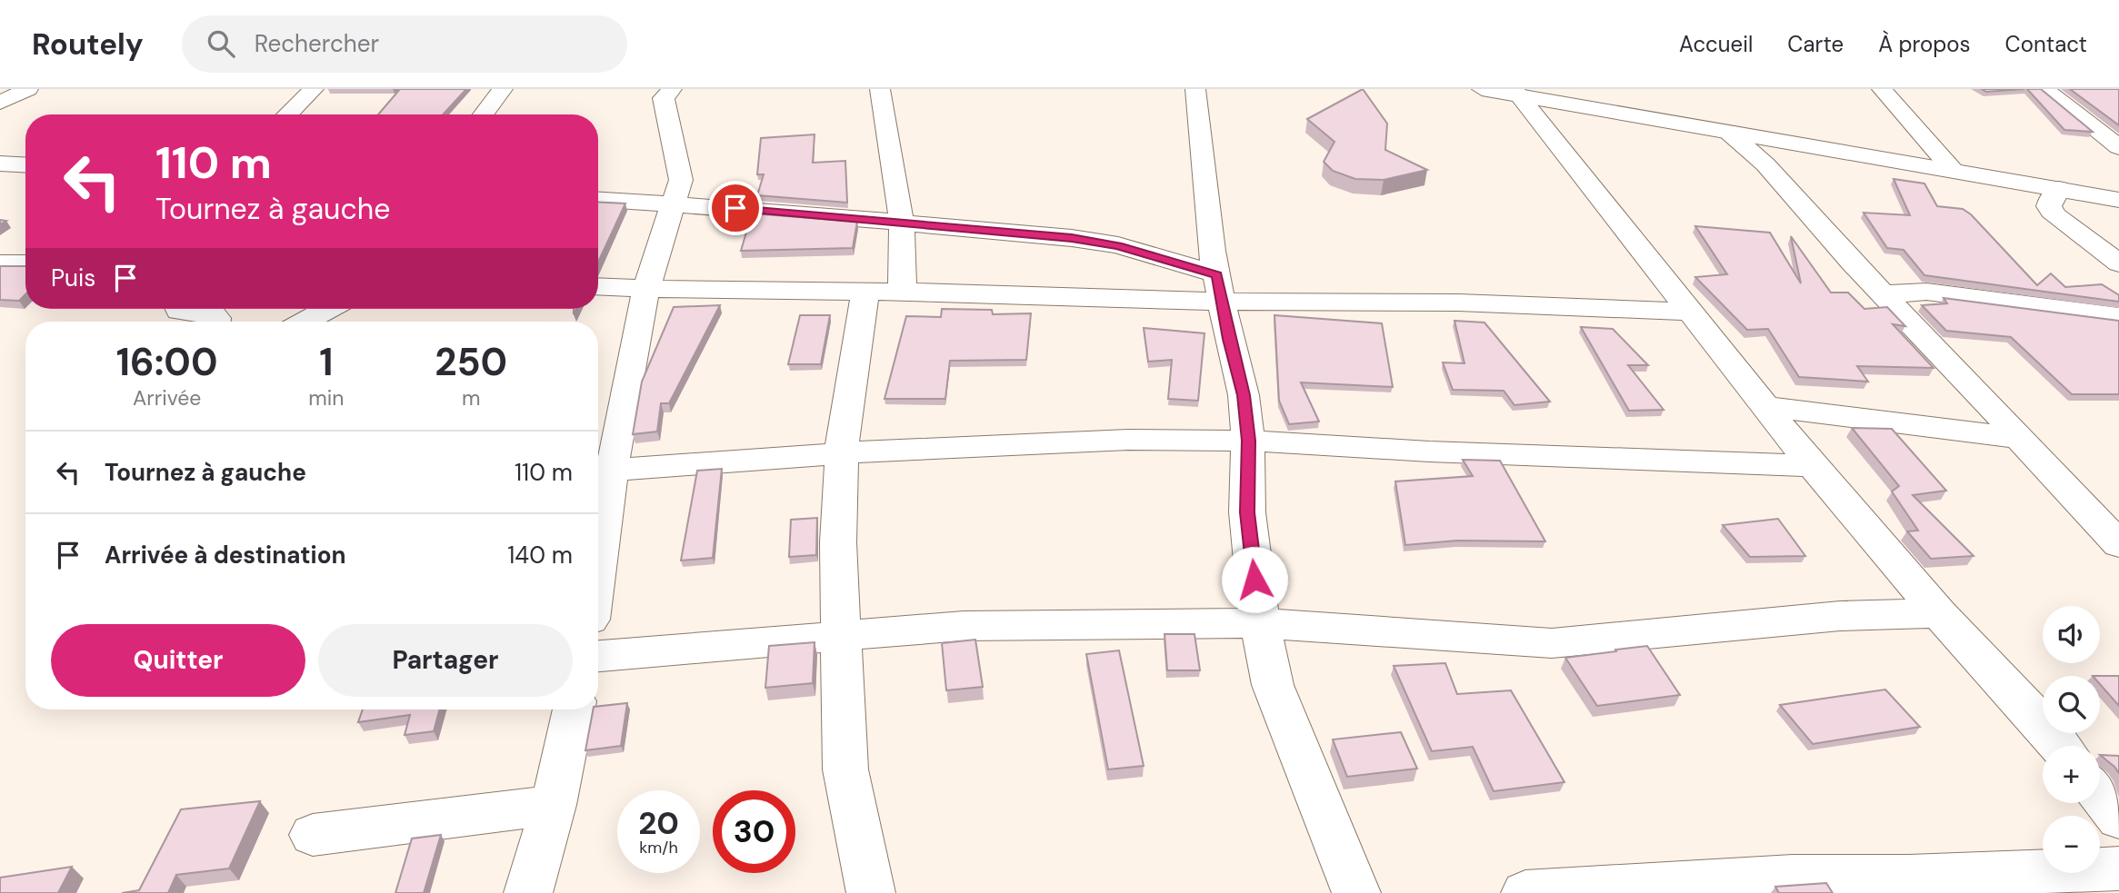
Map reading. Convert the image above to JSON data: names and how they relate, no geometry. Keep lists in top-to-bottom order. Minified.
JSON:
{"page":{"header":"Routely","search":"Rechercher","nav":["Accueil","Carte","À propos","Contact"],"turn":["110 m","Tournez à gauche"],"then":"Puis","eta":["16:00","Arrivée","1","min","250","m"],"list":[{"name":"Tournez à gauche","value":"110 m"},{"name":"Arrivée à destination","value":"140 m"}],"map_buttons":["+","−"],"buttons":["Quitter","Partager"],"speed":"20 km/h","limit":"30"}}
